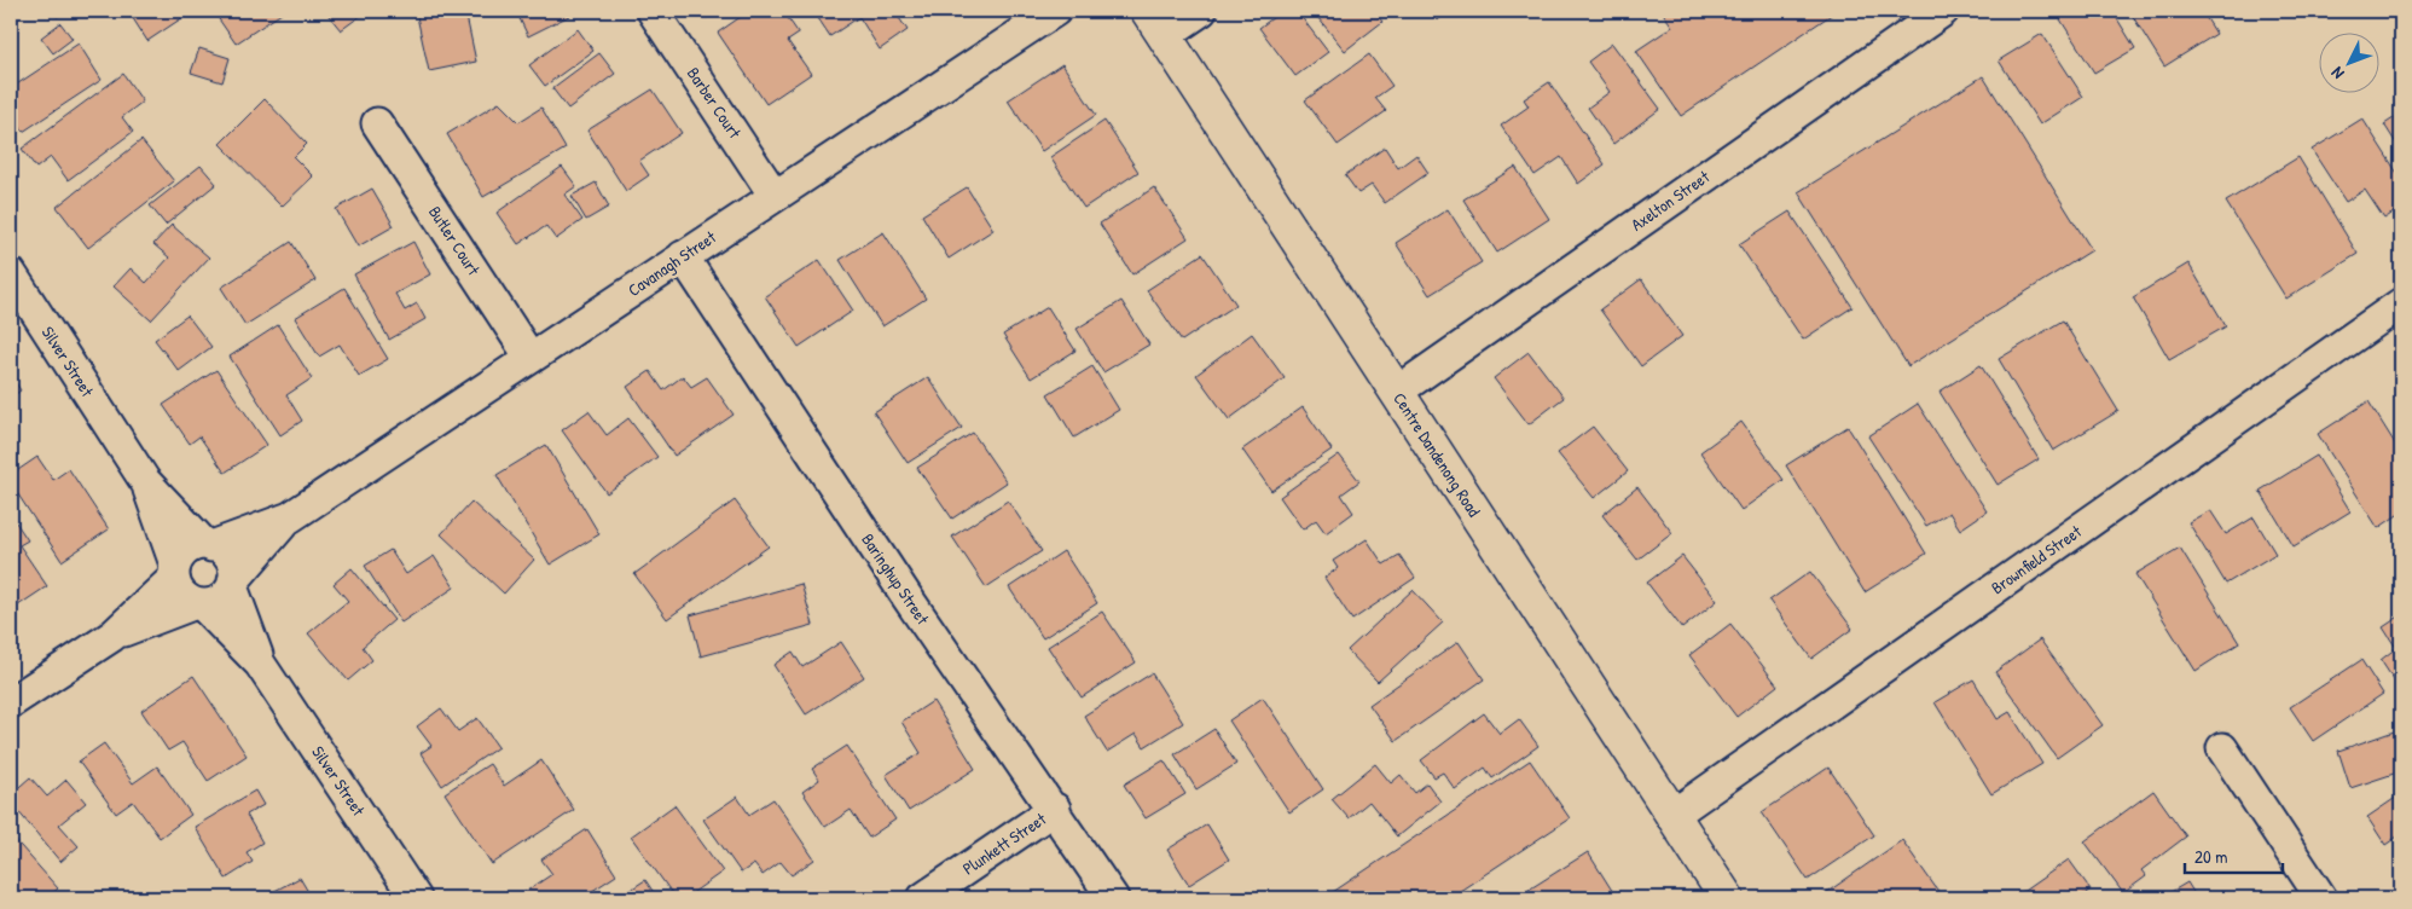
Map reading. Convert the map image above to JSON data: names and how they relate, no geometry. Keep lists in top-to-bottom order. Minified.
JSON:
{"streets":{"main road":["Centre Dandenong Road"],"street":["Barber Court","Axelton Street","Butler Court","Cavanagh Street","Silver Street","Brownfield Street","Baringhup Street","Plunkett Street"]},"crossings":[["Barber Court","Cavanagh Street"],["Axelton Street","Centre Dandenong Road"],["Butler Court","Cavanagh Street"],["Cavanagh Street","Silver Street"],["Cavanagh Street","Baringhup Street"],["Centre Dandenong Road","Brownfield Street"],["Baringhup Street","Plunkett Street"]],"scale_bar":"20 m","north":"bottom left"}
